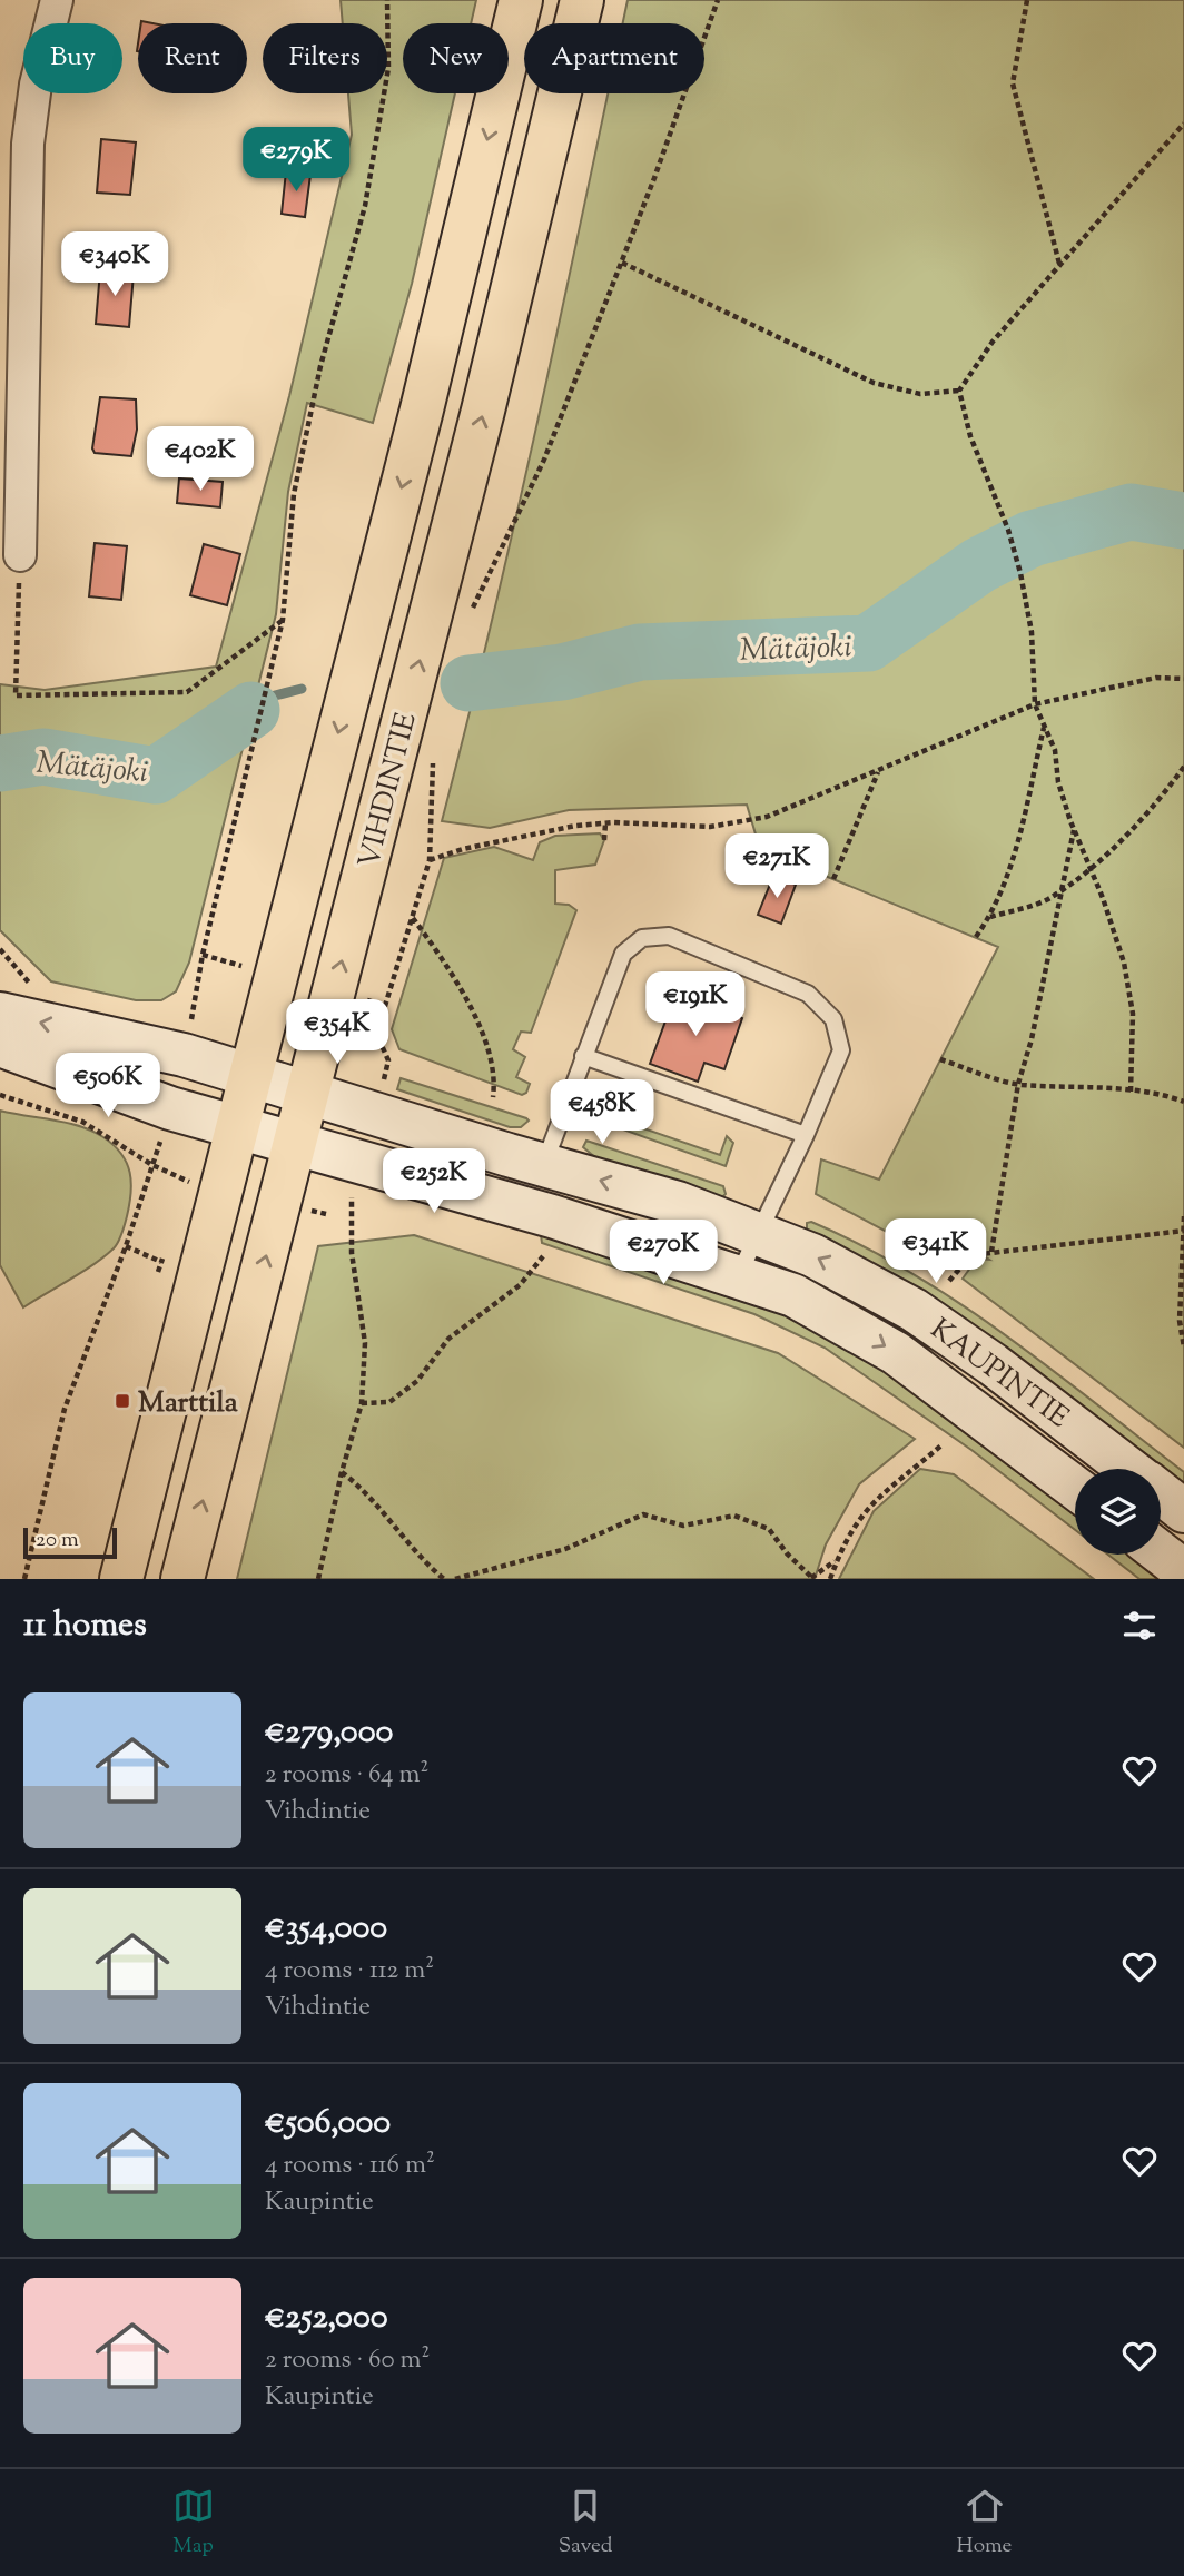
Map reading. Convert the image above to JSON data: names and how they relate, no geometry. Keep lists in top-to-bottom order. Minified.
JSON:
{"streets":{"main road":["VIHDINTIE","KAUPINTIE"]},"crossings":[["VIHDINTIE","KAUPINTIE"]],"water":["Mätäjoki"],"places":{"transit":["Marttila"]},"scale_bar":"20 m","page":{"chip":["Buy","Rent","Filters","New","Apartment"],"price":["€279K","€340K","€402K","€271K","€191K","€354K","€506K","€458K","€252K","€341K","€270K"],"scale":"20 m","heading":"11 homes","list":[{"name":"€279,000","note":"2 rooms · 64 m² · Vihdintie"},{"name":"€354,000","note":"4 rooms · 112 m² · Vihdintie"},{"name":"€506,000","note":"4 rooms · 116 m² · Kaupintie"},{"name":"€252,000","note":"2 rooms · 60 m² · Kaupintie"}],"tabs":["Map","Saved","Home"]}}
